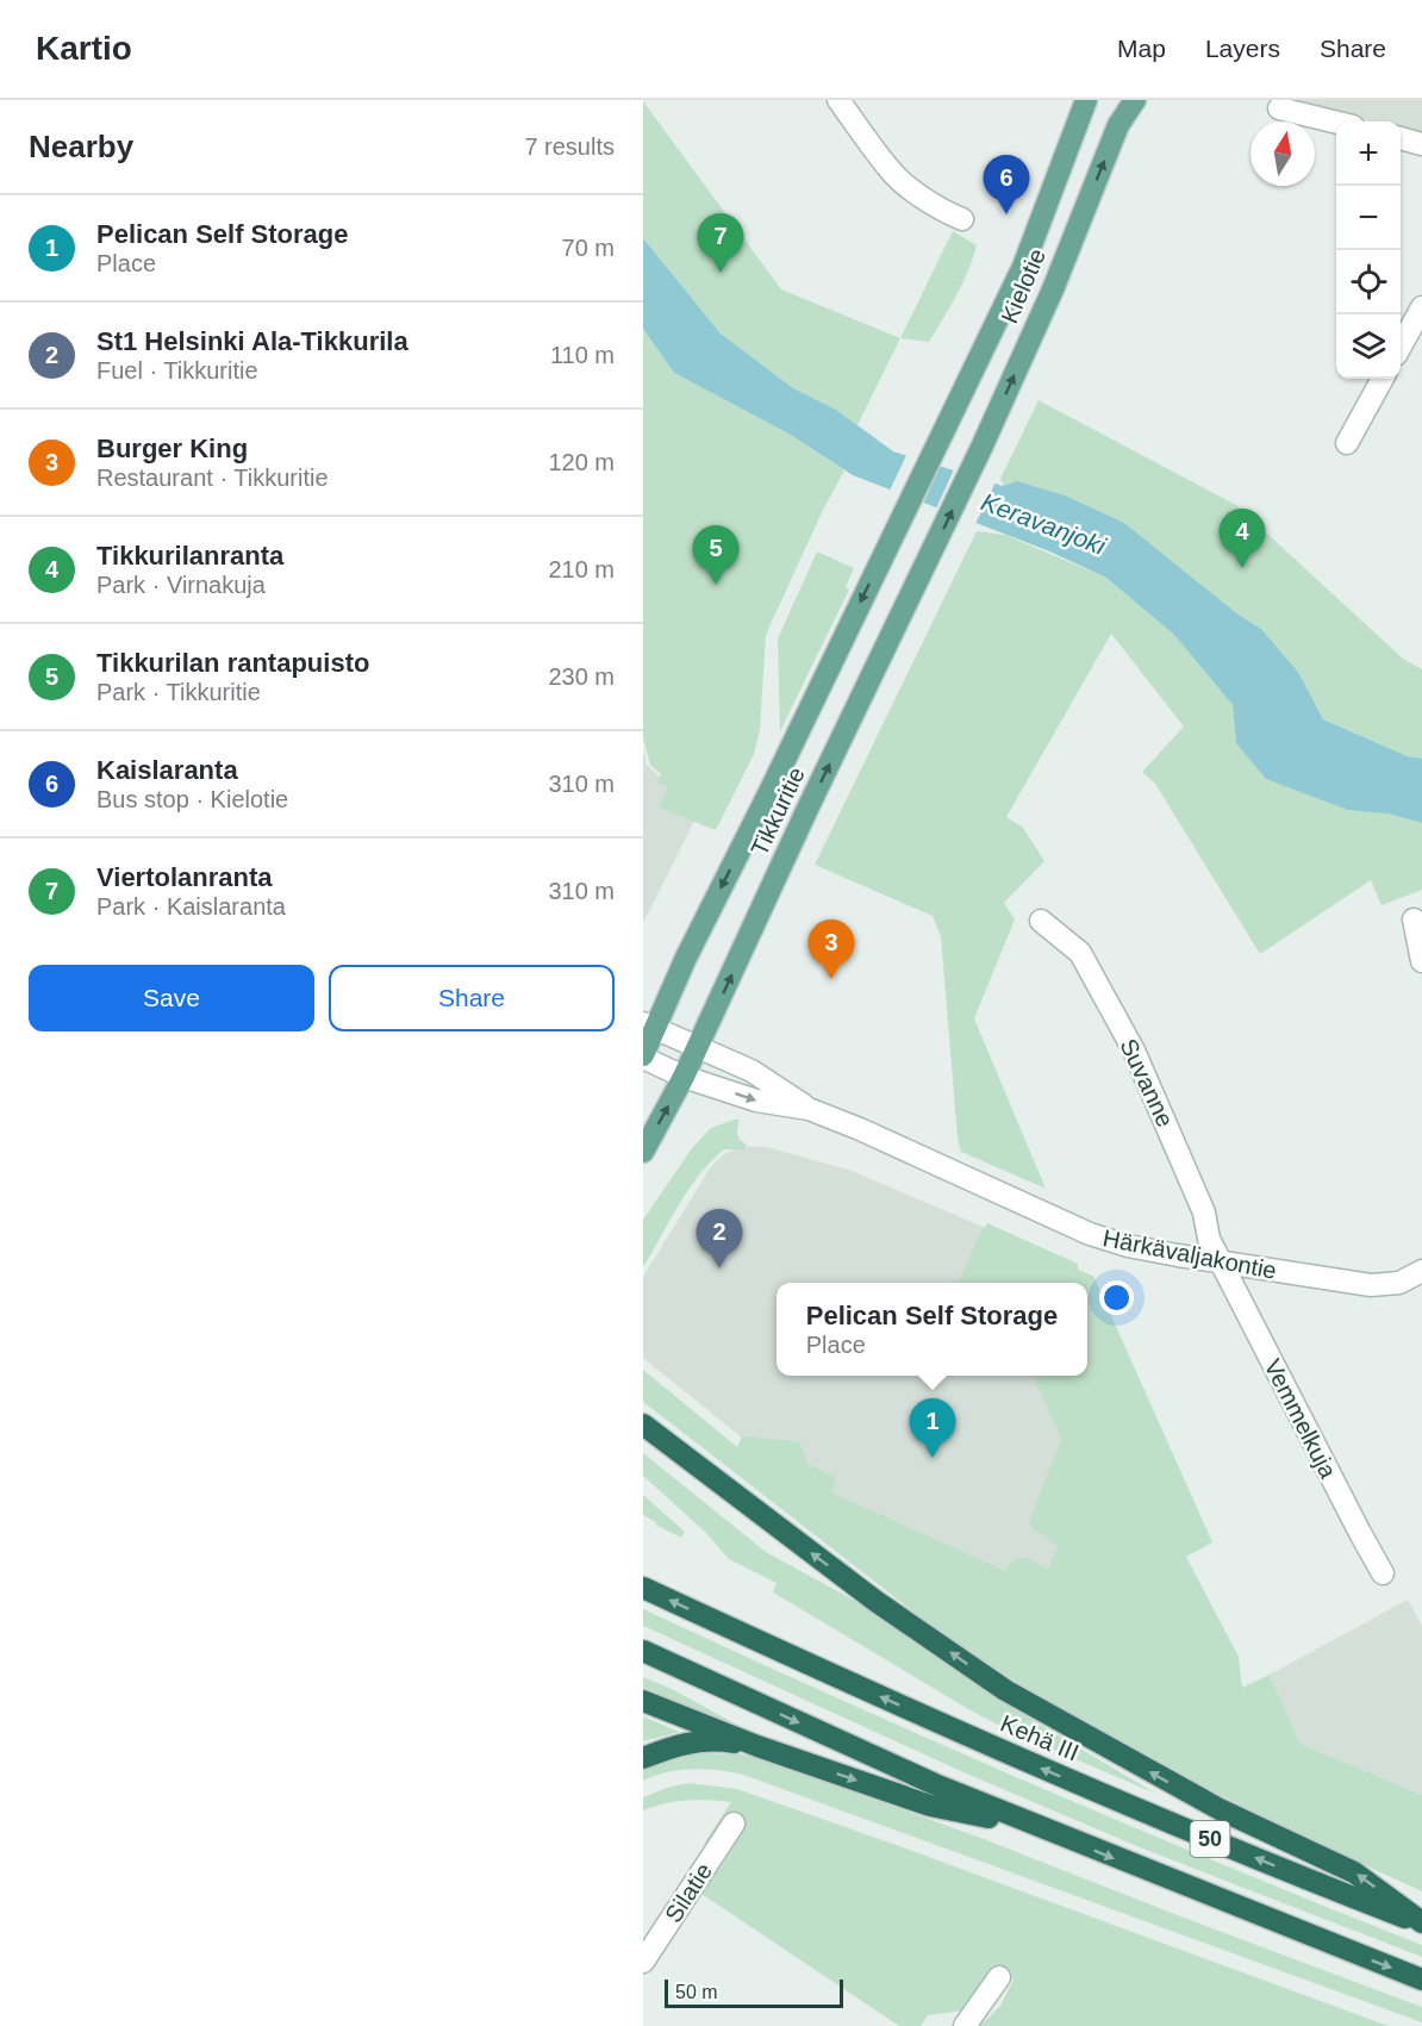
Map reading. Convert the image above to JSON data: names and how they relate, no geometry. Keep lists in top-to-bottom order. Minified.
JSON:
{"streets":{"highway":["Kehä III","50"],"main road":["Kielotie","Tikkuritie"],"street":["Suvanne","Härkävaljakontie","Vemmelkuja","Silatie"]},"crossings":[["Kielotie","Tikkuritie"],["Tikkuritie","Härkävaljakontie"],["Suvanne","Härkävaljakontie"],["Suvanne","Vemmelkuja"],["Härkävaljakontie","Vemmelkuja"]],"water":["Keravanjoki"],"scale_bar":"50 m","north":"top","page":{"header":"Kartio","nav":["Map","Layers","Share"],"heading":["Nearby","7 results"],"map_buttons":["+","−"],"pins":["6","7","4","5","3","2","1"],"list":[{"mark":"1","name":"Pelican Self Storage","note":"Place","value":"70 m"},{"mark":"2","name":"St1 Helsinki Ala-Tikkurila","note":"Fuel · Tikkuritie","value":"110 m"},{"mark":"3","name":"Burger King","note":"Restaurant · Tikkuritie","value":"120 m"},{"mark":"4","name":"Tikkurilanranta","note":"Park · Virnakuja","value":"210 m"},{"mark":"5","name":"Tikkurilan rantapuisto","note":"Park · Tikkuritie","value":"230 m"},{"mark":"6","name":"Kaislaranta","note":"Bus stop · Kielotie","value":"310 m"},{"mark":"7","name":"Viertolanranta","note":"Park · Kaislaranta","value":"310 m"}],"buttons":["Save","Share"],"popup":["Pelican Self Storage","Place"],"scale":"50 m"}}
